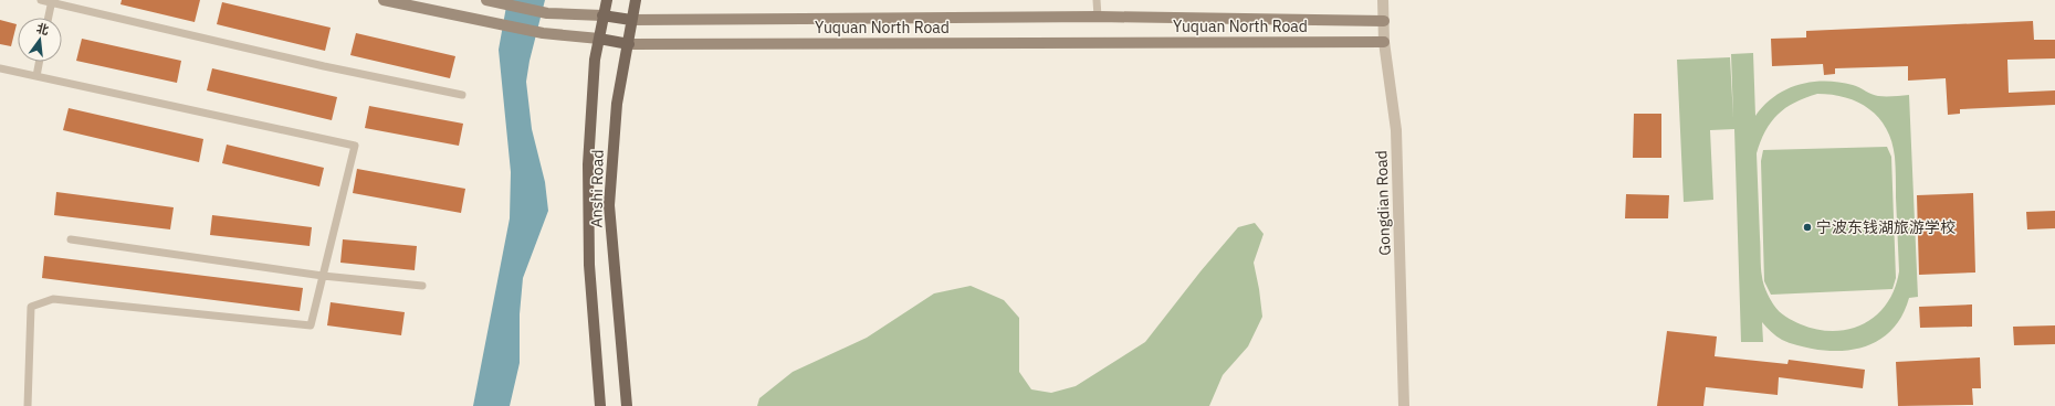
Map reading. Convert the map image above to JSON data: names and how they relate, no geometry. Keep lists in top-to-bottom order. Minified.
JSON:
{"streets":{"main road":["Yuquan North Road","Anshi Road"],"street":["Gongdian Road"]},"crossings":[["Yuquan North Road","Anshi Road"],["Yuquan North Road","Gongdian Road"]],"places":["宁波东钱湖旅游学校"],"north":"top"}
